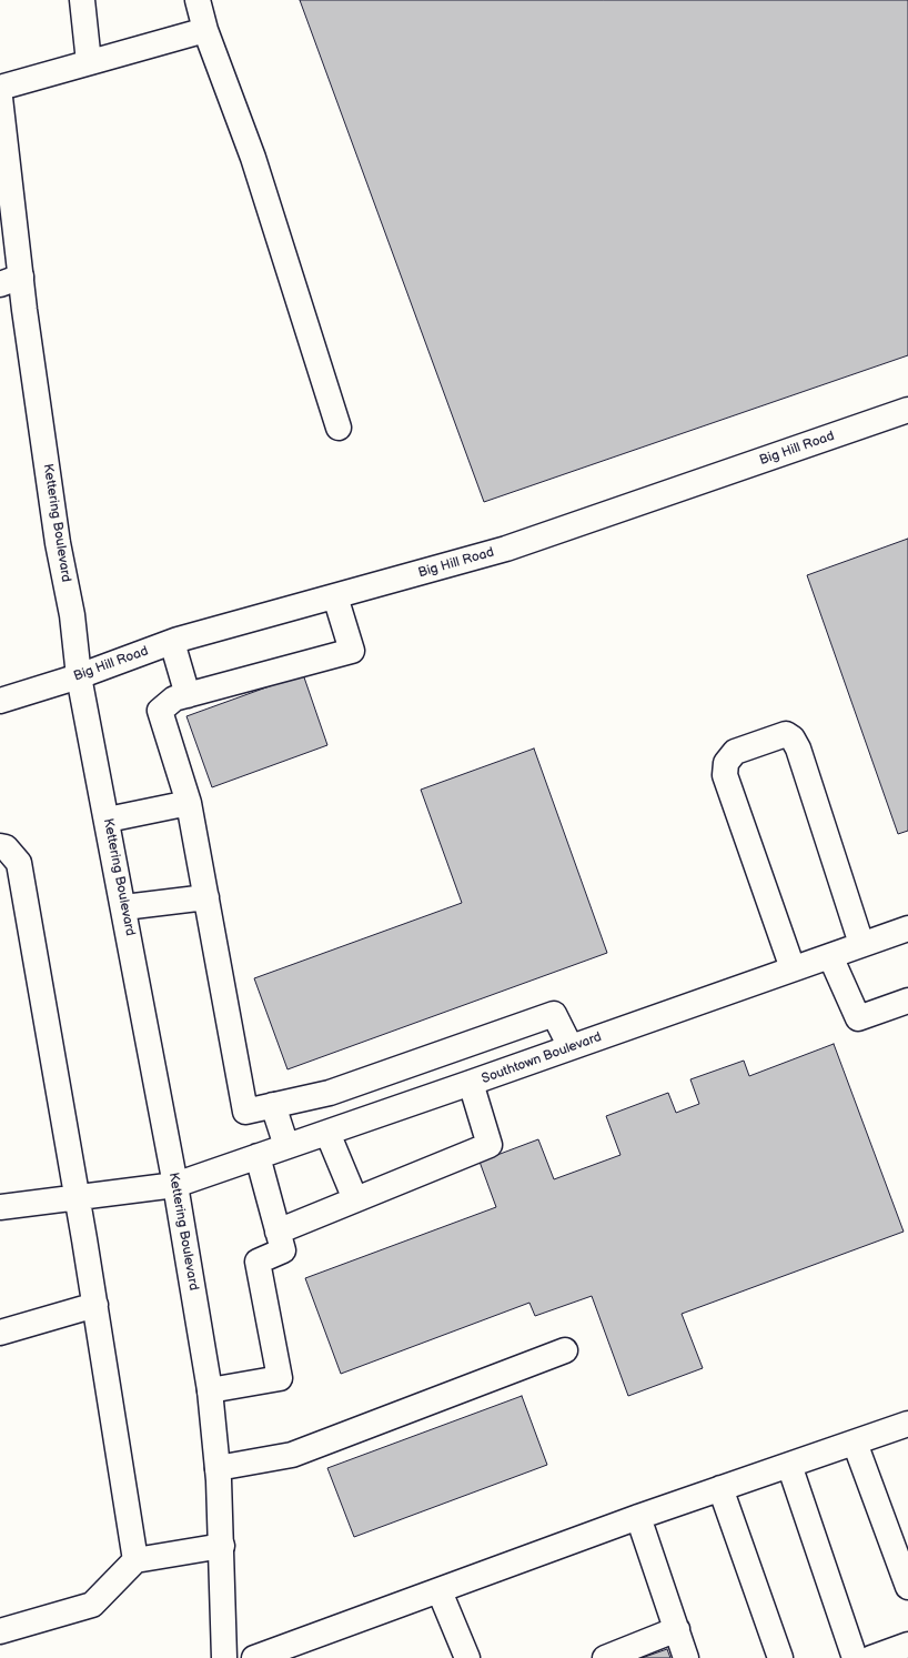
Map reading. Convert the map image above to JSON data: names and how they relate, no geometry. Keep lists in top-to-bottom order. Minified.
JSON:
{"streets":{"street":["Big Hill Road","Kettering Boulevard","Southtown Boulevard"]},"crossings":[["Big Hill Road","Kettering Boulevard"],["Kettering Boulevard","Southtown Boulevard"]]}
